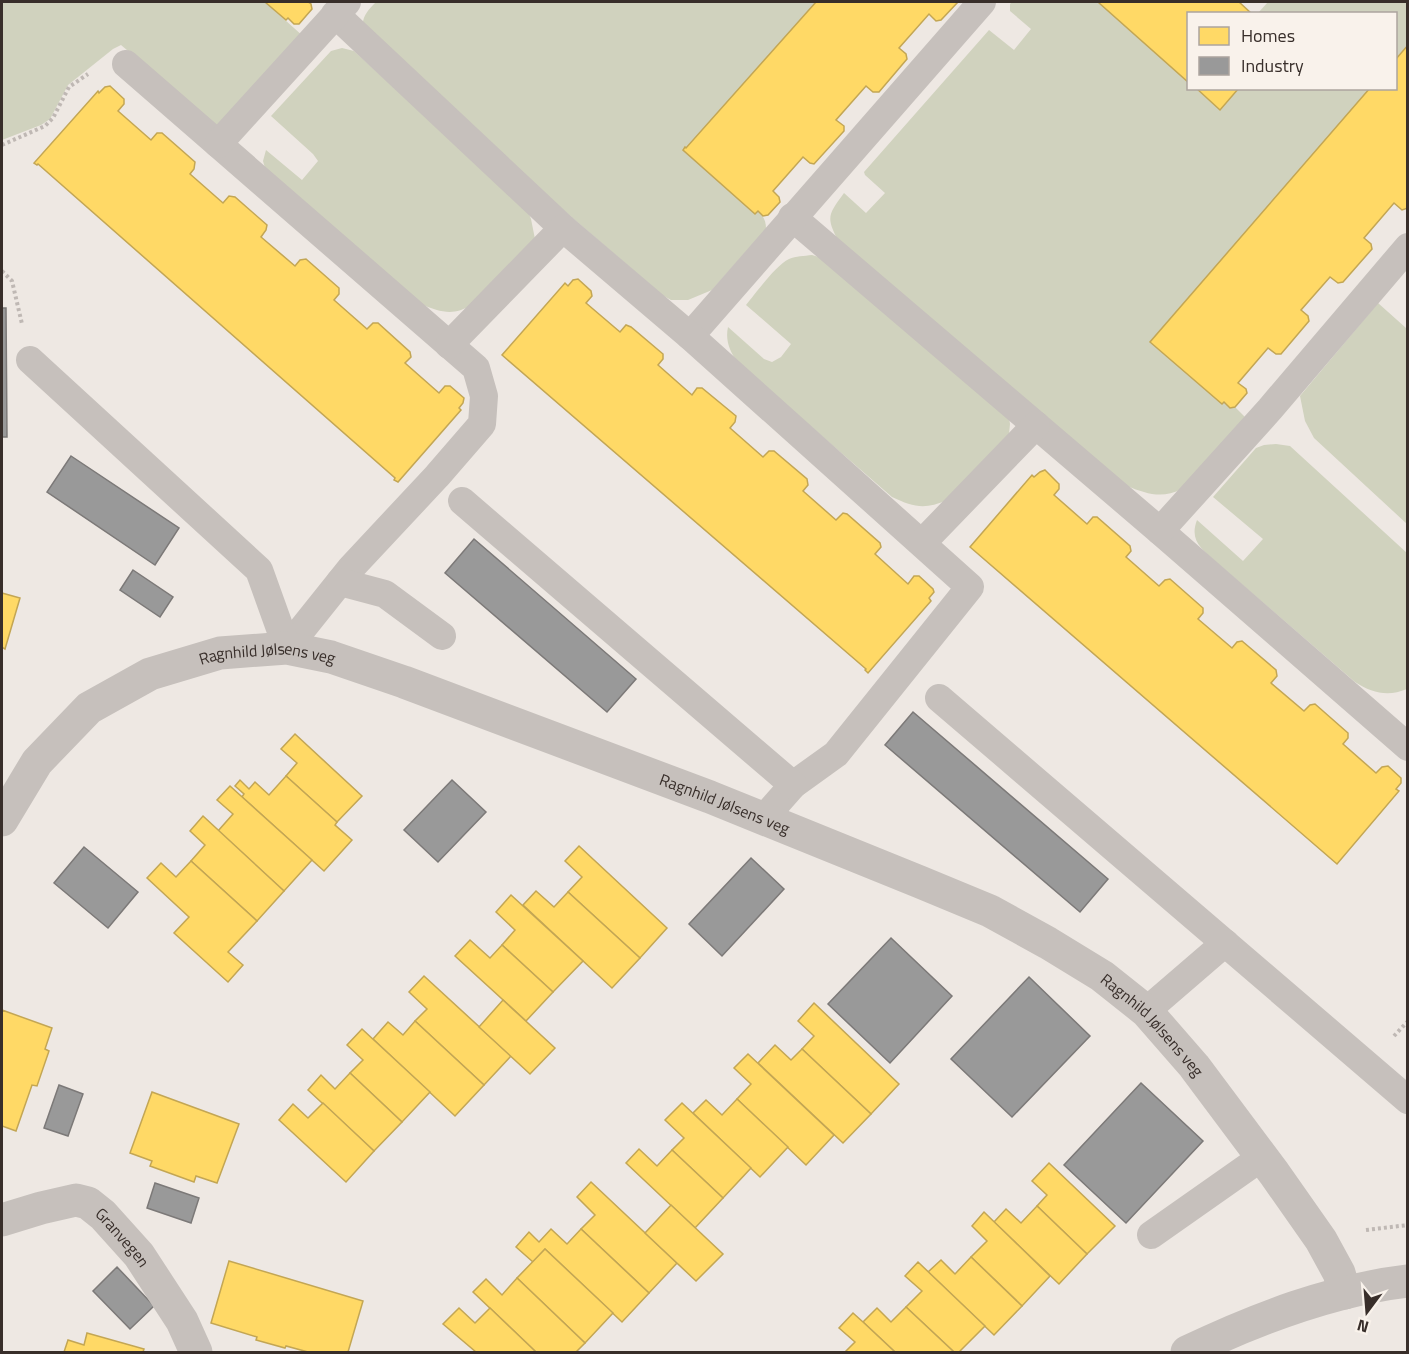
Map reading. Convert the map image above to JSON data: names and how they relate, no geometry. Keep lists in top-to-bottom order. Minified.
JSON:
{"streets":{"street":["Ragnhild Jølsens veg","Granvegen"]},"legend":["Homes","Industry"],"north":"bottom"}
